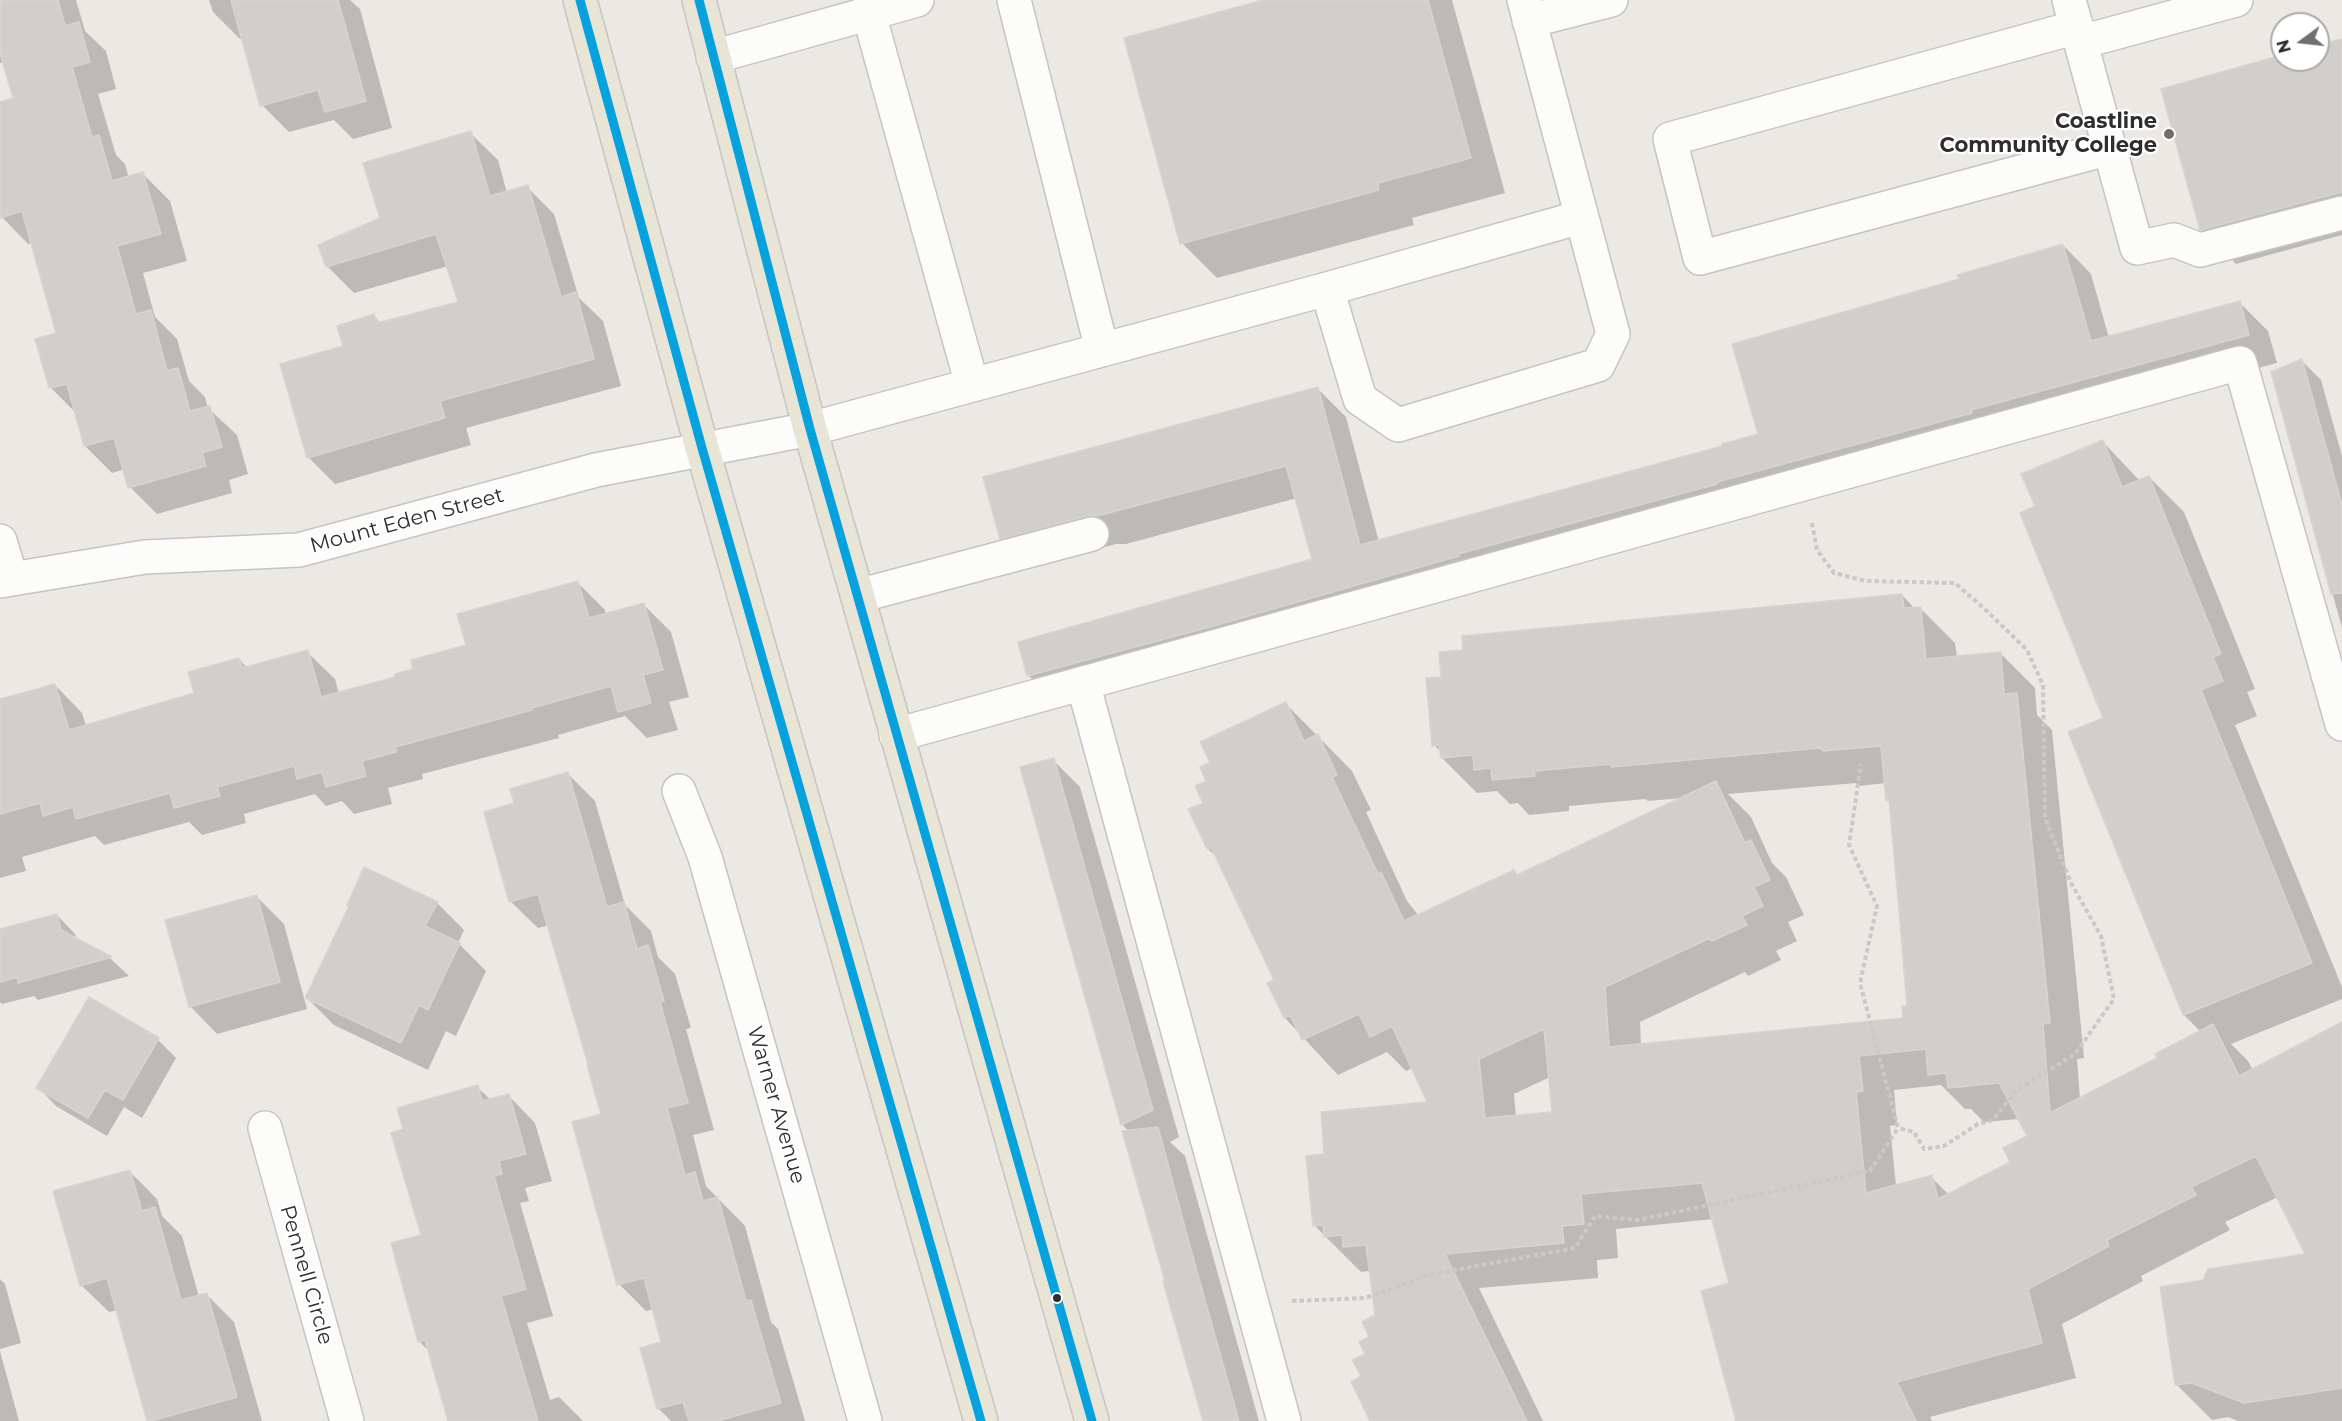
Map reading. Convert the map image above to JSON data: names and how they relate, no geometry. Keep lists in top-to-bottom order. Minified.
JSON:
{"streets":{"street":["Mount Eden Street","Warner Avenue","Pennell Circle"]},"places":["Coastline Community College"],"north":"left"}
